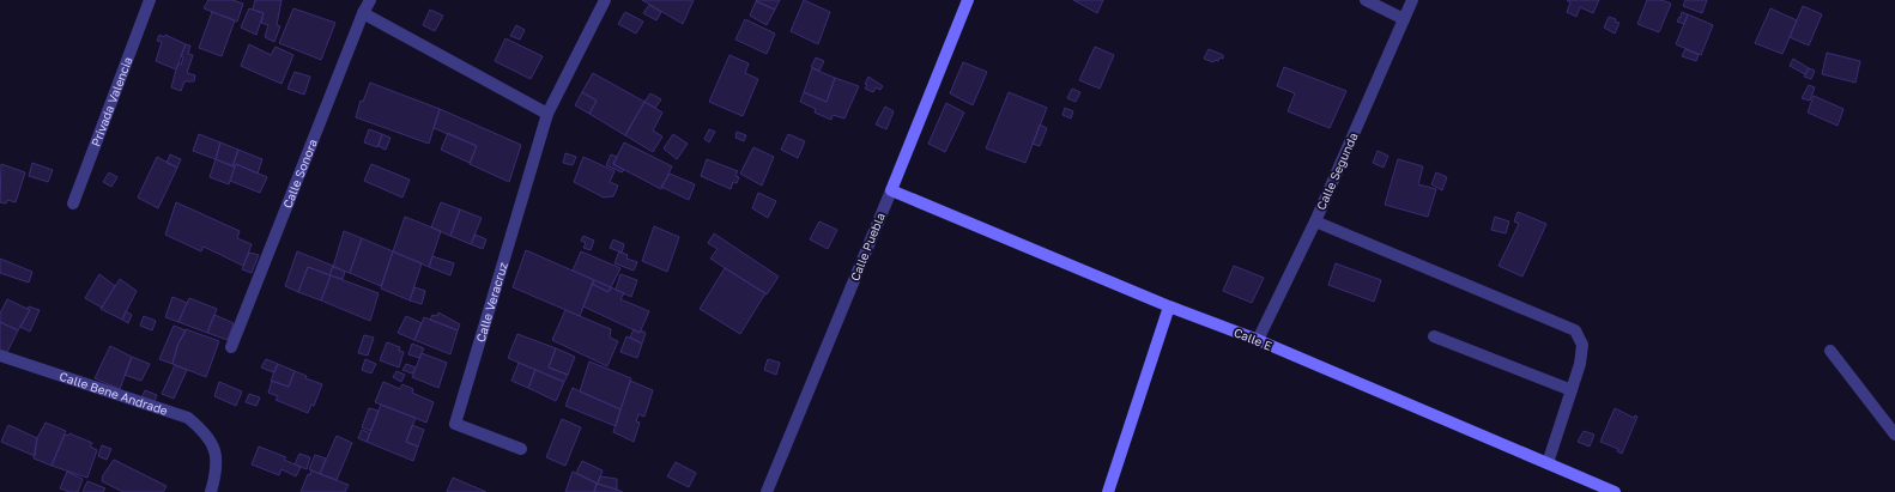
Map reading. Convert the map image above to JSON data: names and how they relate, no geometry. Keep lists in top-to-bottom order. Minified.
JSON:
{"streets":{"main road":["Calle Puebla","Calle E"],"street":["Privada Valencia","Calle Segunda","Calle Sonora","Calle Veracruz","Calle Bene Andrade"]},"crossings":[["Calle Segunda","Calle E"],["Calle Puebla","Calle E"]]}
